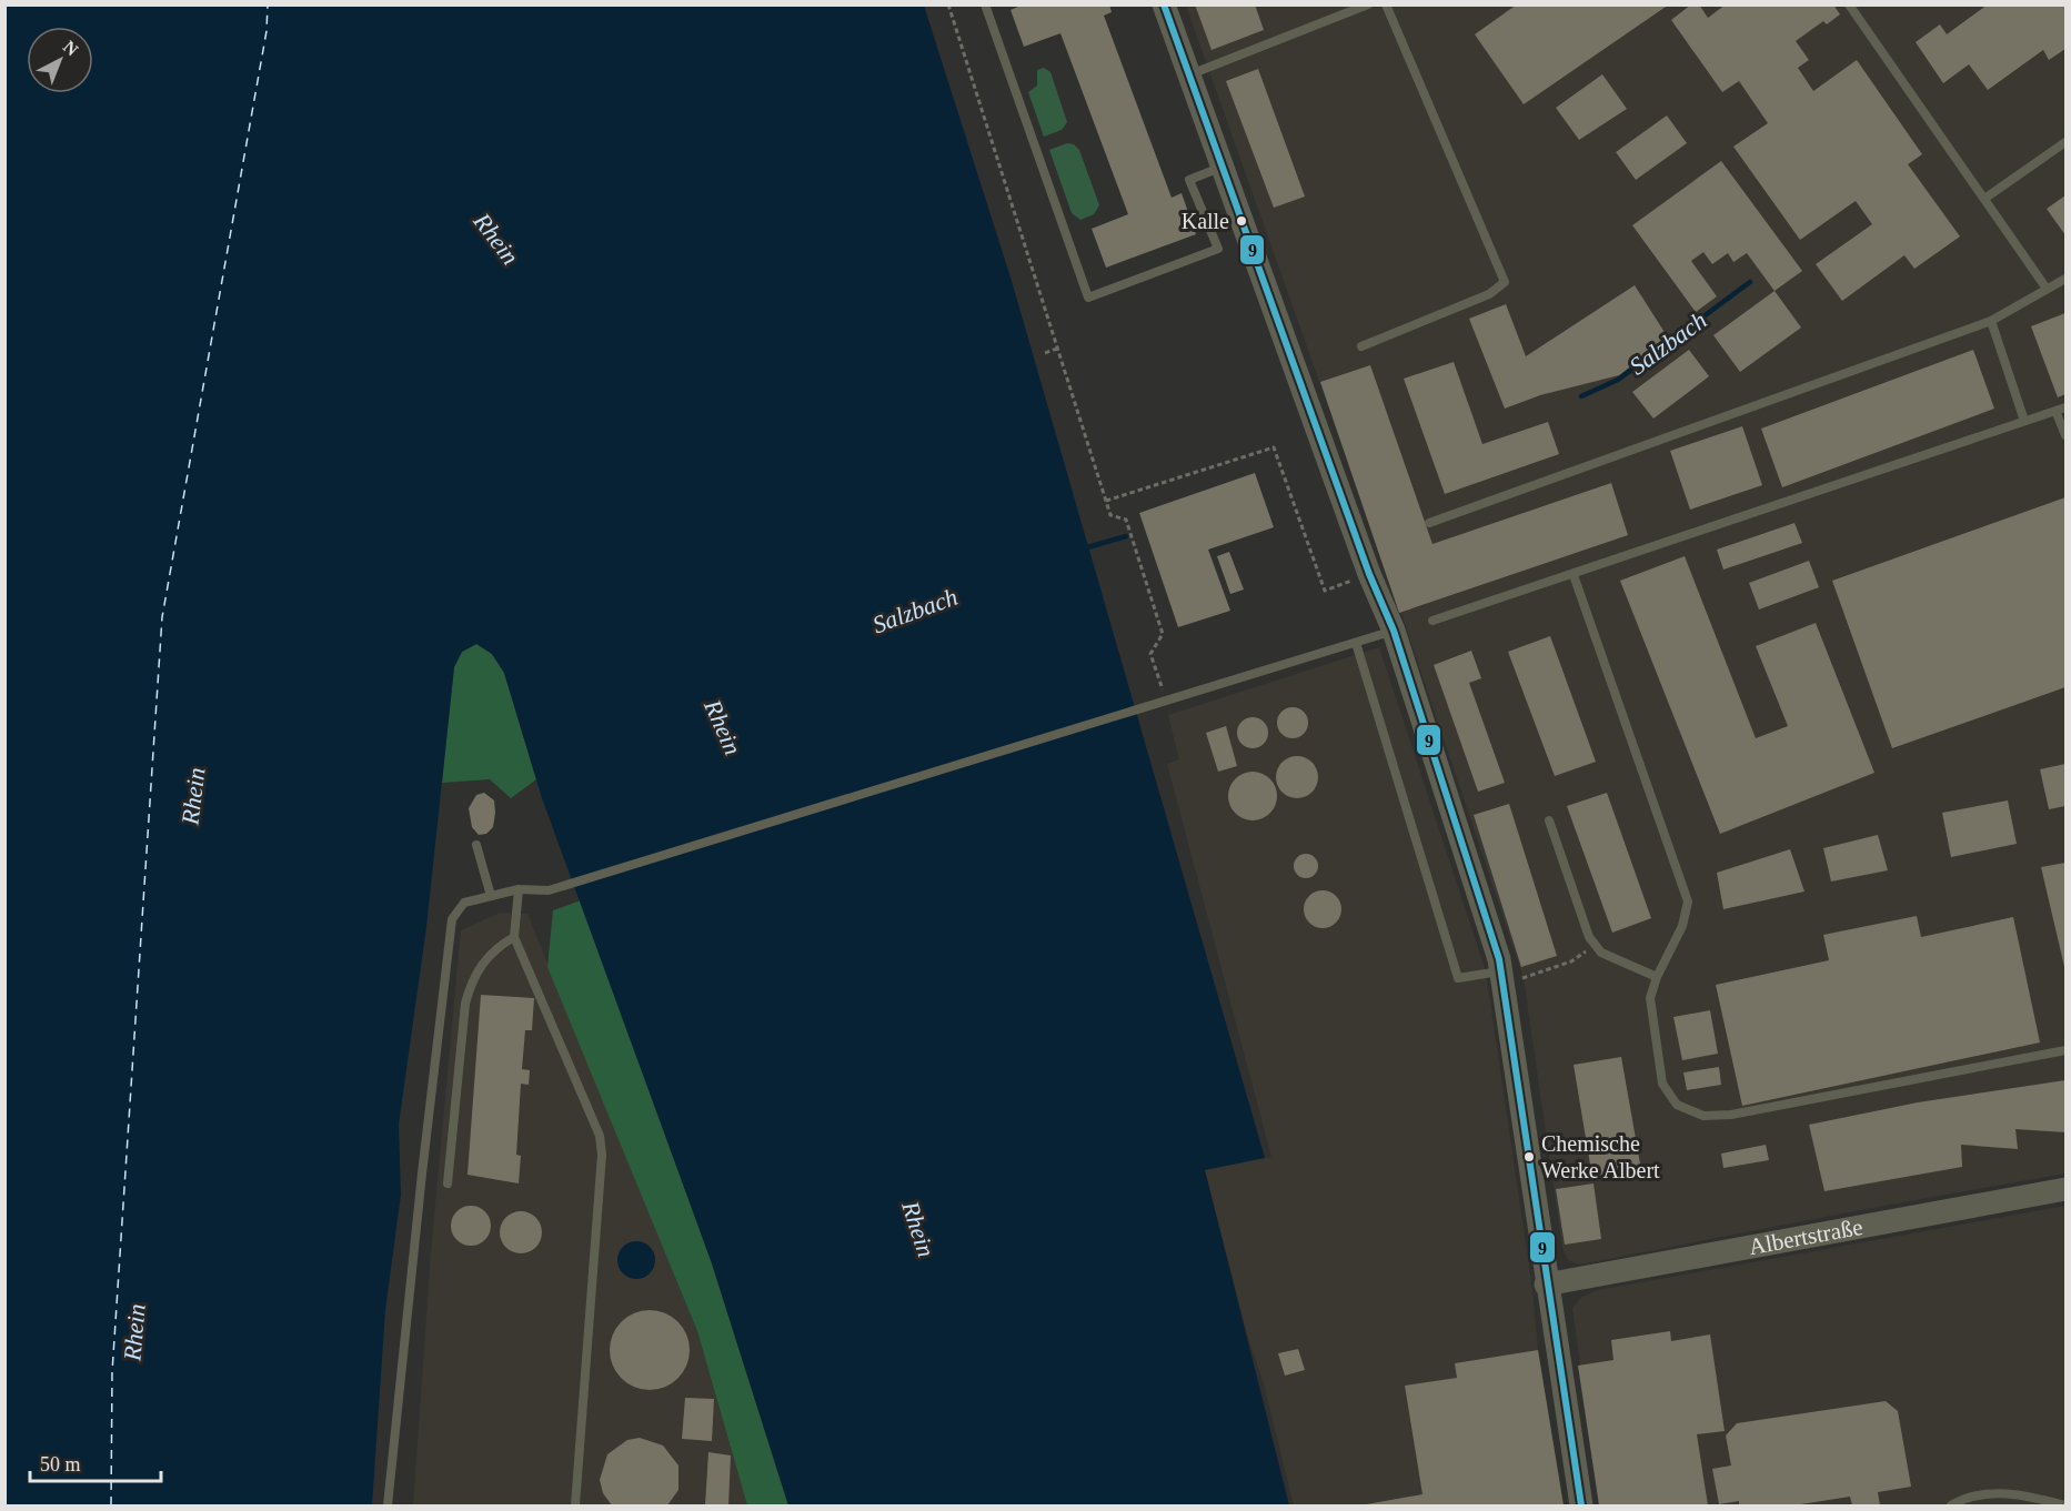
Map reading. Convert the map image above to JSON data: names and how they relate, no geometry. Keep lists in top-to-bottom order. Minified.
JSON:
{"streets":{"street":["Albertstraße"]},"water":["Rhein","Salzbach"],"places":["Kalle","Chemische Werke Albert"],"lines":["transit line 9"],"scale_bar":"50 m","north":"top right"}
